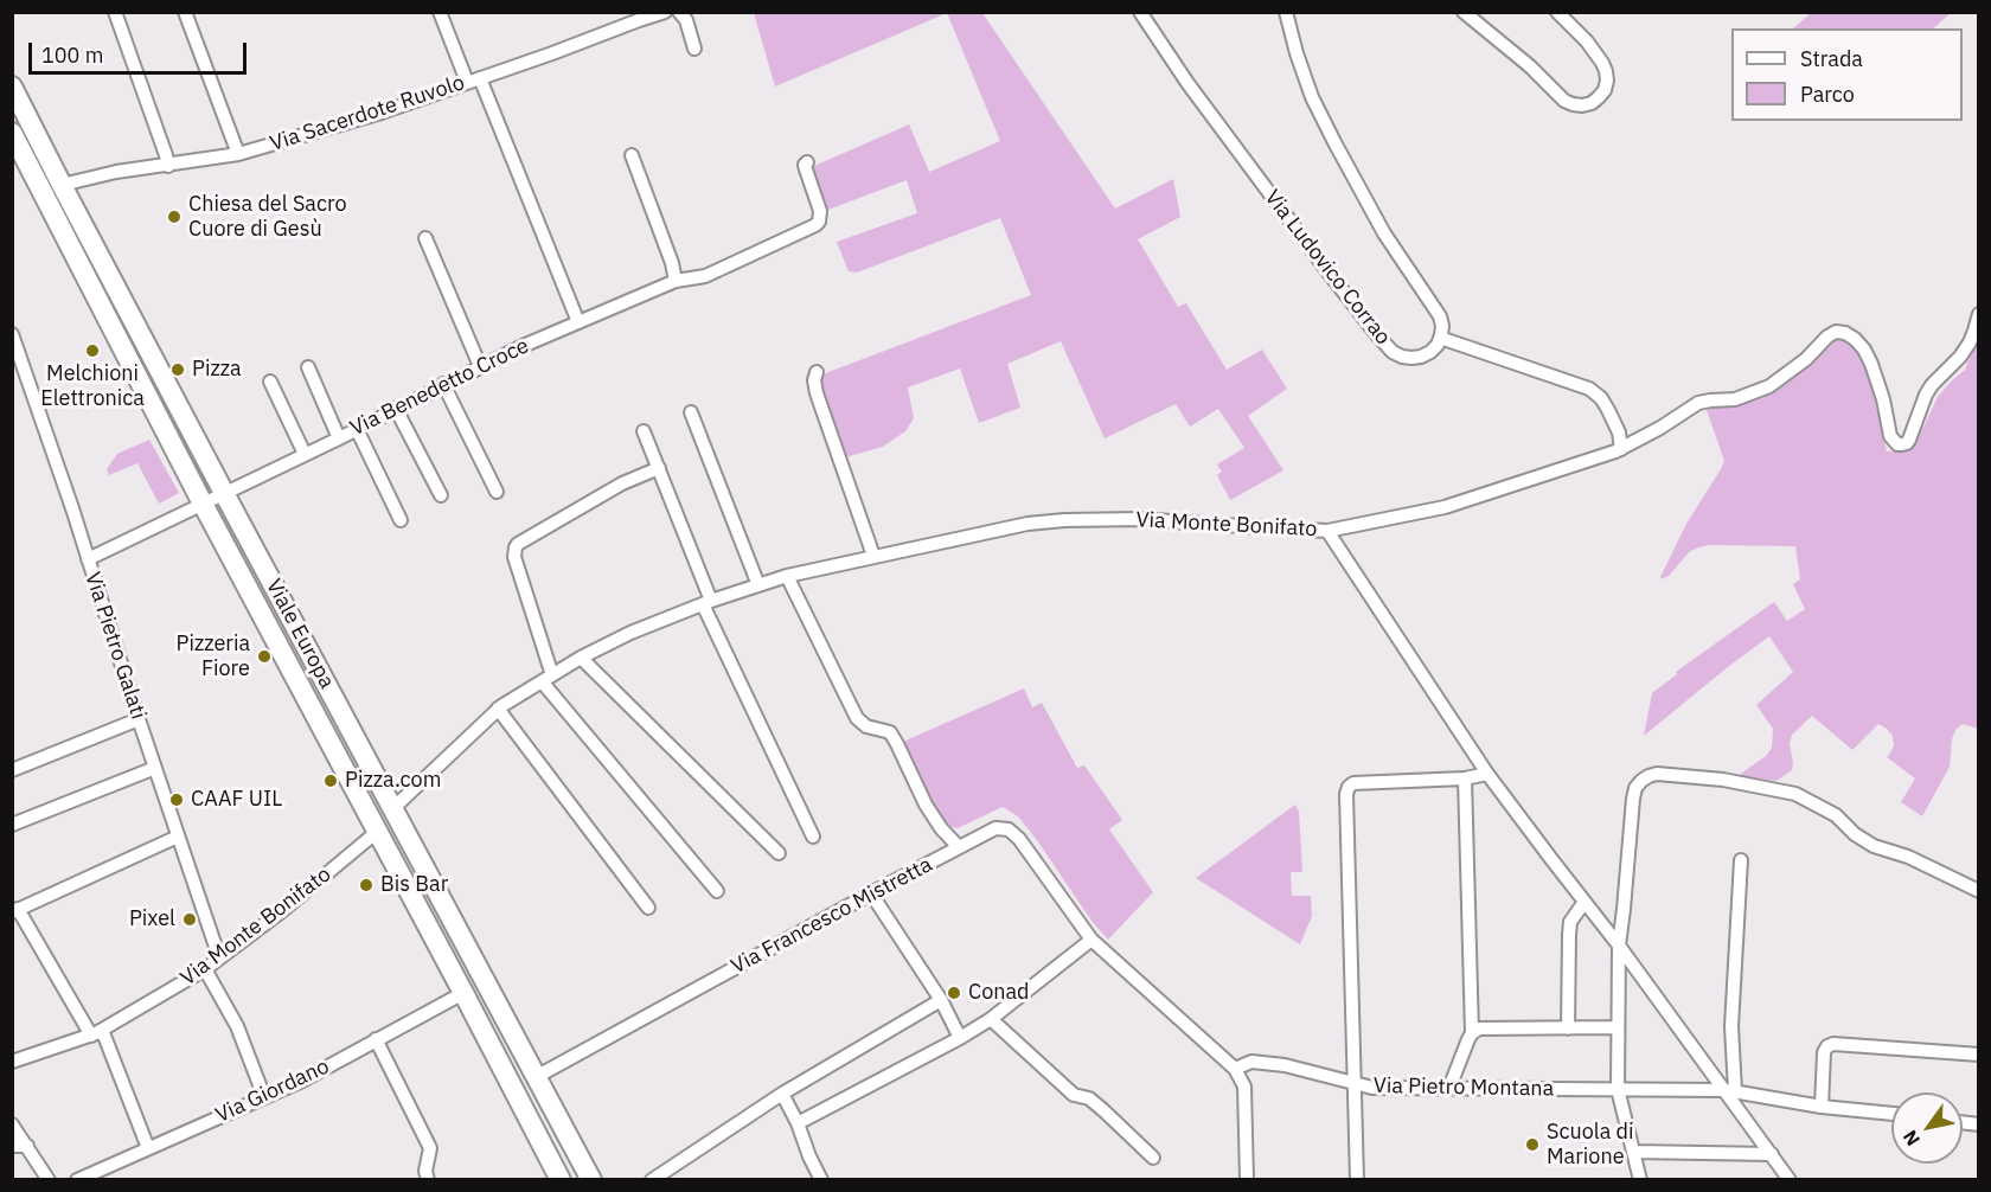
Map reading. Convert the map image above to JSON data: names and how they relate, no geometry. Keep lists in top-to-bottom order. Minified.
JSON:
{"streets":{"street":["Via Sacerdote Ruvolo","Via Ludovico Corrao","Via Benedetto Croce","Via Monte Bonifato","Viale Europa","Via Pietro Galati","Via Francesco Mistretta","Via Pietro Montana","Via Giordano"]},"crossings":[["Via Sacerdote Ruvolo","Viale Europa"],["Via Benedetto Croce","Viale Europa"],["Via Benedetto Croce","Via Pietro Galati"],["Via Monte Bonifato","Viale Europa"],["Via Monte Bonifato","Via Pietro Galati"],["Viale Europa","Via Francesco Mistretta"],["Viale Europa","Via Giordano"]],"places":["Chiesa del Sacro Cuore di Gesù","Melchioni Elettronica","Pizza","Pizzeria Fiore","Pizza.com","CAAF UIL","Bis Bar","Pixel","Conad","Scuola di Marione"],"legend":["Strada","Parco"],"scale_bar":"100 m","north":"bottom left"}
